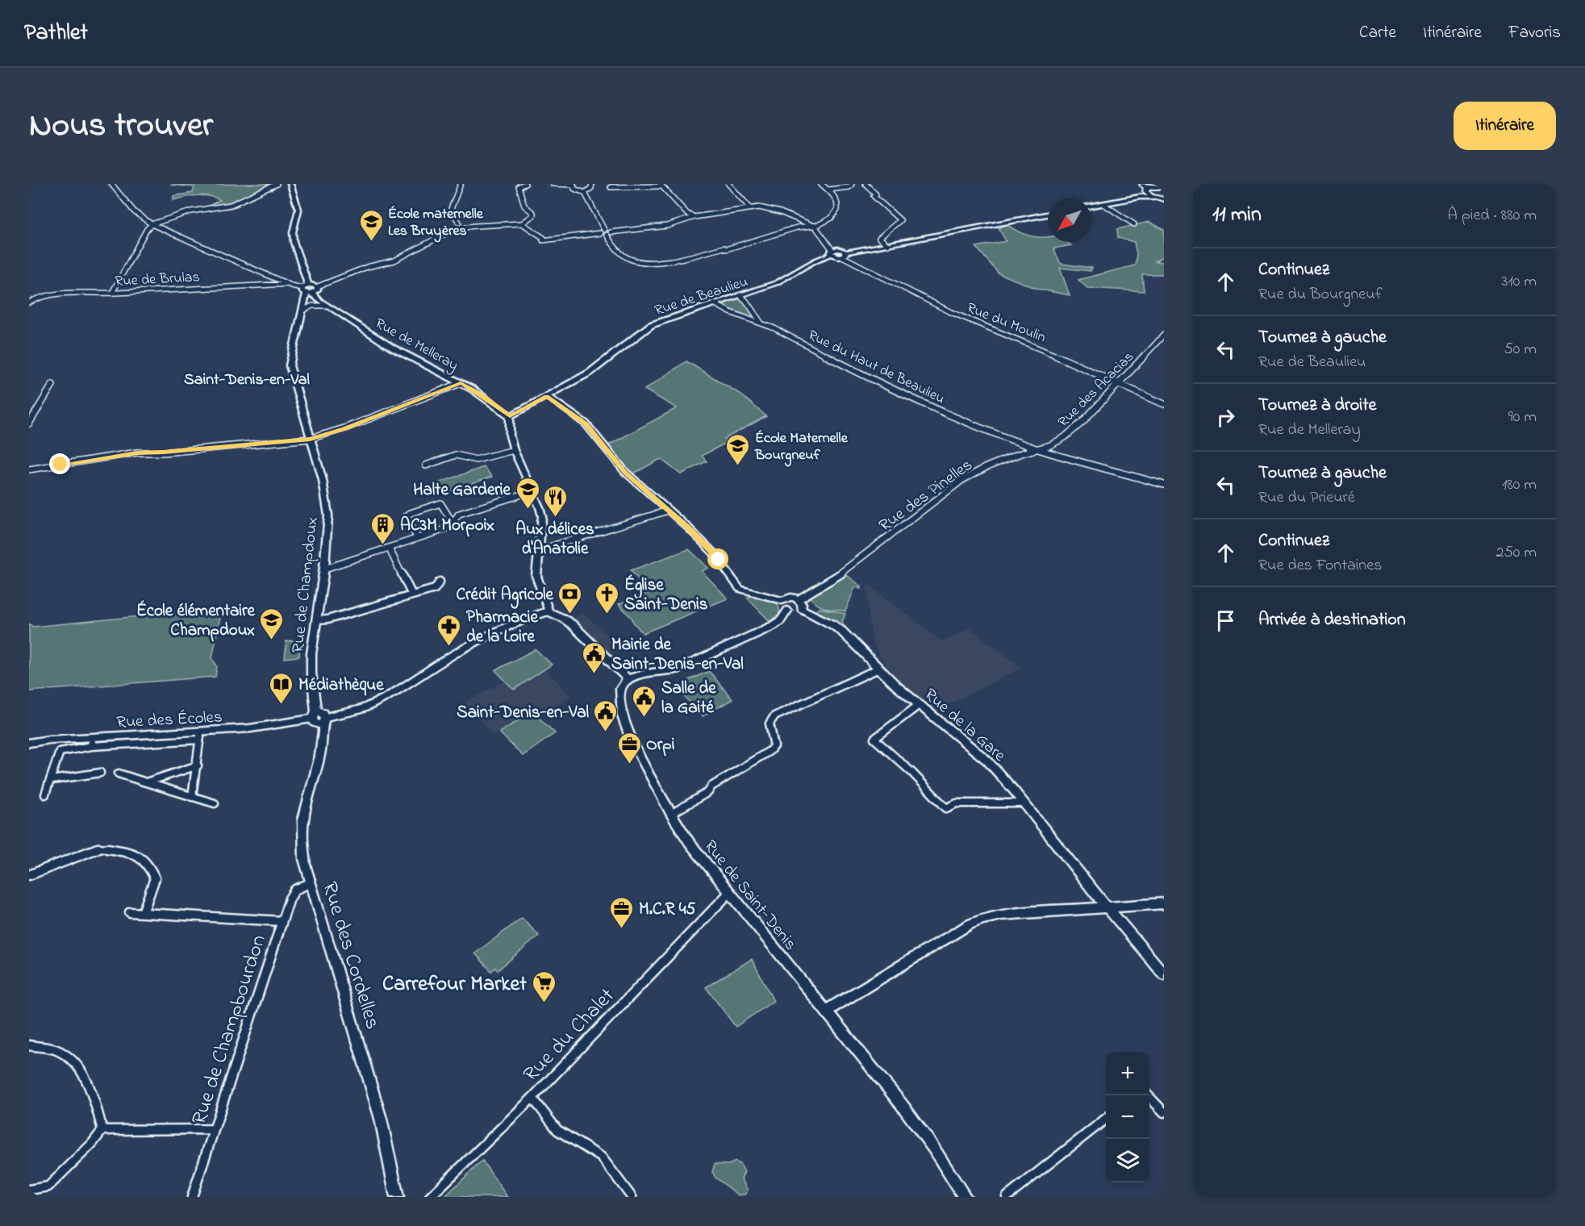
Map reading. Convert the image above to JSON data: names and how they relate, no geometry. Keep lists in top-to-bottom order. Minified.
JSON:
{"streets":{"street":["Rue de Brulas","Rue de Beaulieu","Rue du Moulin","Rue de Melleray","Rue du Haut de Beaulieu","Rue des Acacias","Rue des Pinelles","Rue de Champdoux","Rue des Écoles","Rue de la Gare","Rue de Saint-Denis","Rue des Cordelles","Rue de Champbourdon","Rue du Chalet"]},"crossings":[["Rue de Brulas","Rue de Melleray"],["Rue de Beaulieu","Rue de Melleray"],["Rue de Beaulieu","Rue du Haut de Beaulieu"],["Rue du Moulin","Rue des Acacias"],["Rue de Melleray","Rue de Champdoux"],["Rue du Haut de Beaulieu","Rue des Acacias"],["Rue du Haut de Beaulieu","Rue des Pinelles"],["Rue des Acacias","Rue des Pinelles"],["Rue des Pinelles","Rue de la Gare"],["Rue de Champdoux","Rue des Écoles"],["Rue de Champdoux","Rue des Cordelles"],["Rue des Écoles","Rue des Cordelles"],["Rue de Saint-Denis","Rue du Chalet"],["Rue des Cordelles","Rue de Champbourdon"]],"districts":["Saint-Denis-en-Val"],"places":{"school or university":["École maternelle Les Bruyères","École Maternelle Bourgneuf","Halte Garderie","École élémentaire Champdoux"],"restaurant":["Aux délices d'Anatolie"],"building":["AC3M Morpoix"],"bank":["Crédit Agricole"],"church":["Église Saint-Denis"],"pharmacy":["Pharmacie de la Loire"],"public building":["Mairie de Saint-Denis-en-Val","Salle de la Gaité","Saint-Denis-en-Val"],"library":["Médiathèque"],"office":["Orpi","M.C.R 45"],"supermarket":["Carrefour Market"]},"north":"bottom left","page":{"header":"Pathlet","nav":["Carte","Itinéraire","Favoris"],"title":"Nous trouver","buttons":"Itinéraire","heading":["11 min","À pied · 880 m"],"list":[["Continuez","Rue du Bourgneuf","310 m"],["Tournez à gauche","Rue de Beaulieu","50 m"],["Tournez à droite","Rue de Melleray","90 m"],["Tournez à gauche","Rue du Prieuré","180 m"],["Continuez","Rue des Fontaines","250 m"],"Arrivée à destination"],"map_buttons":["+","−"]}}
